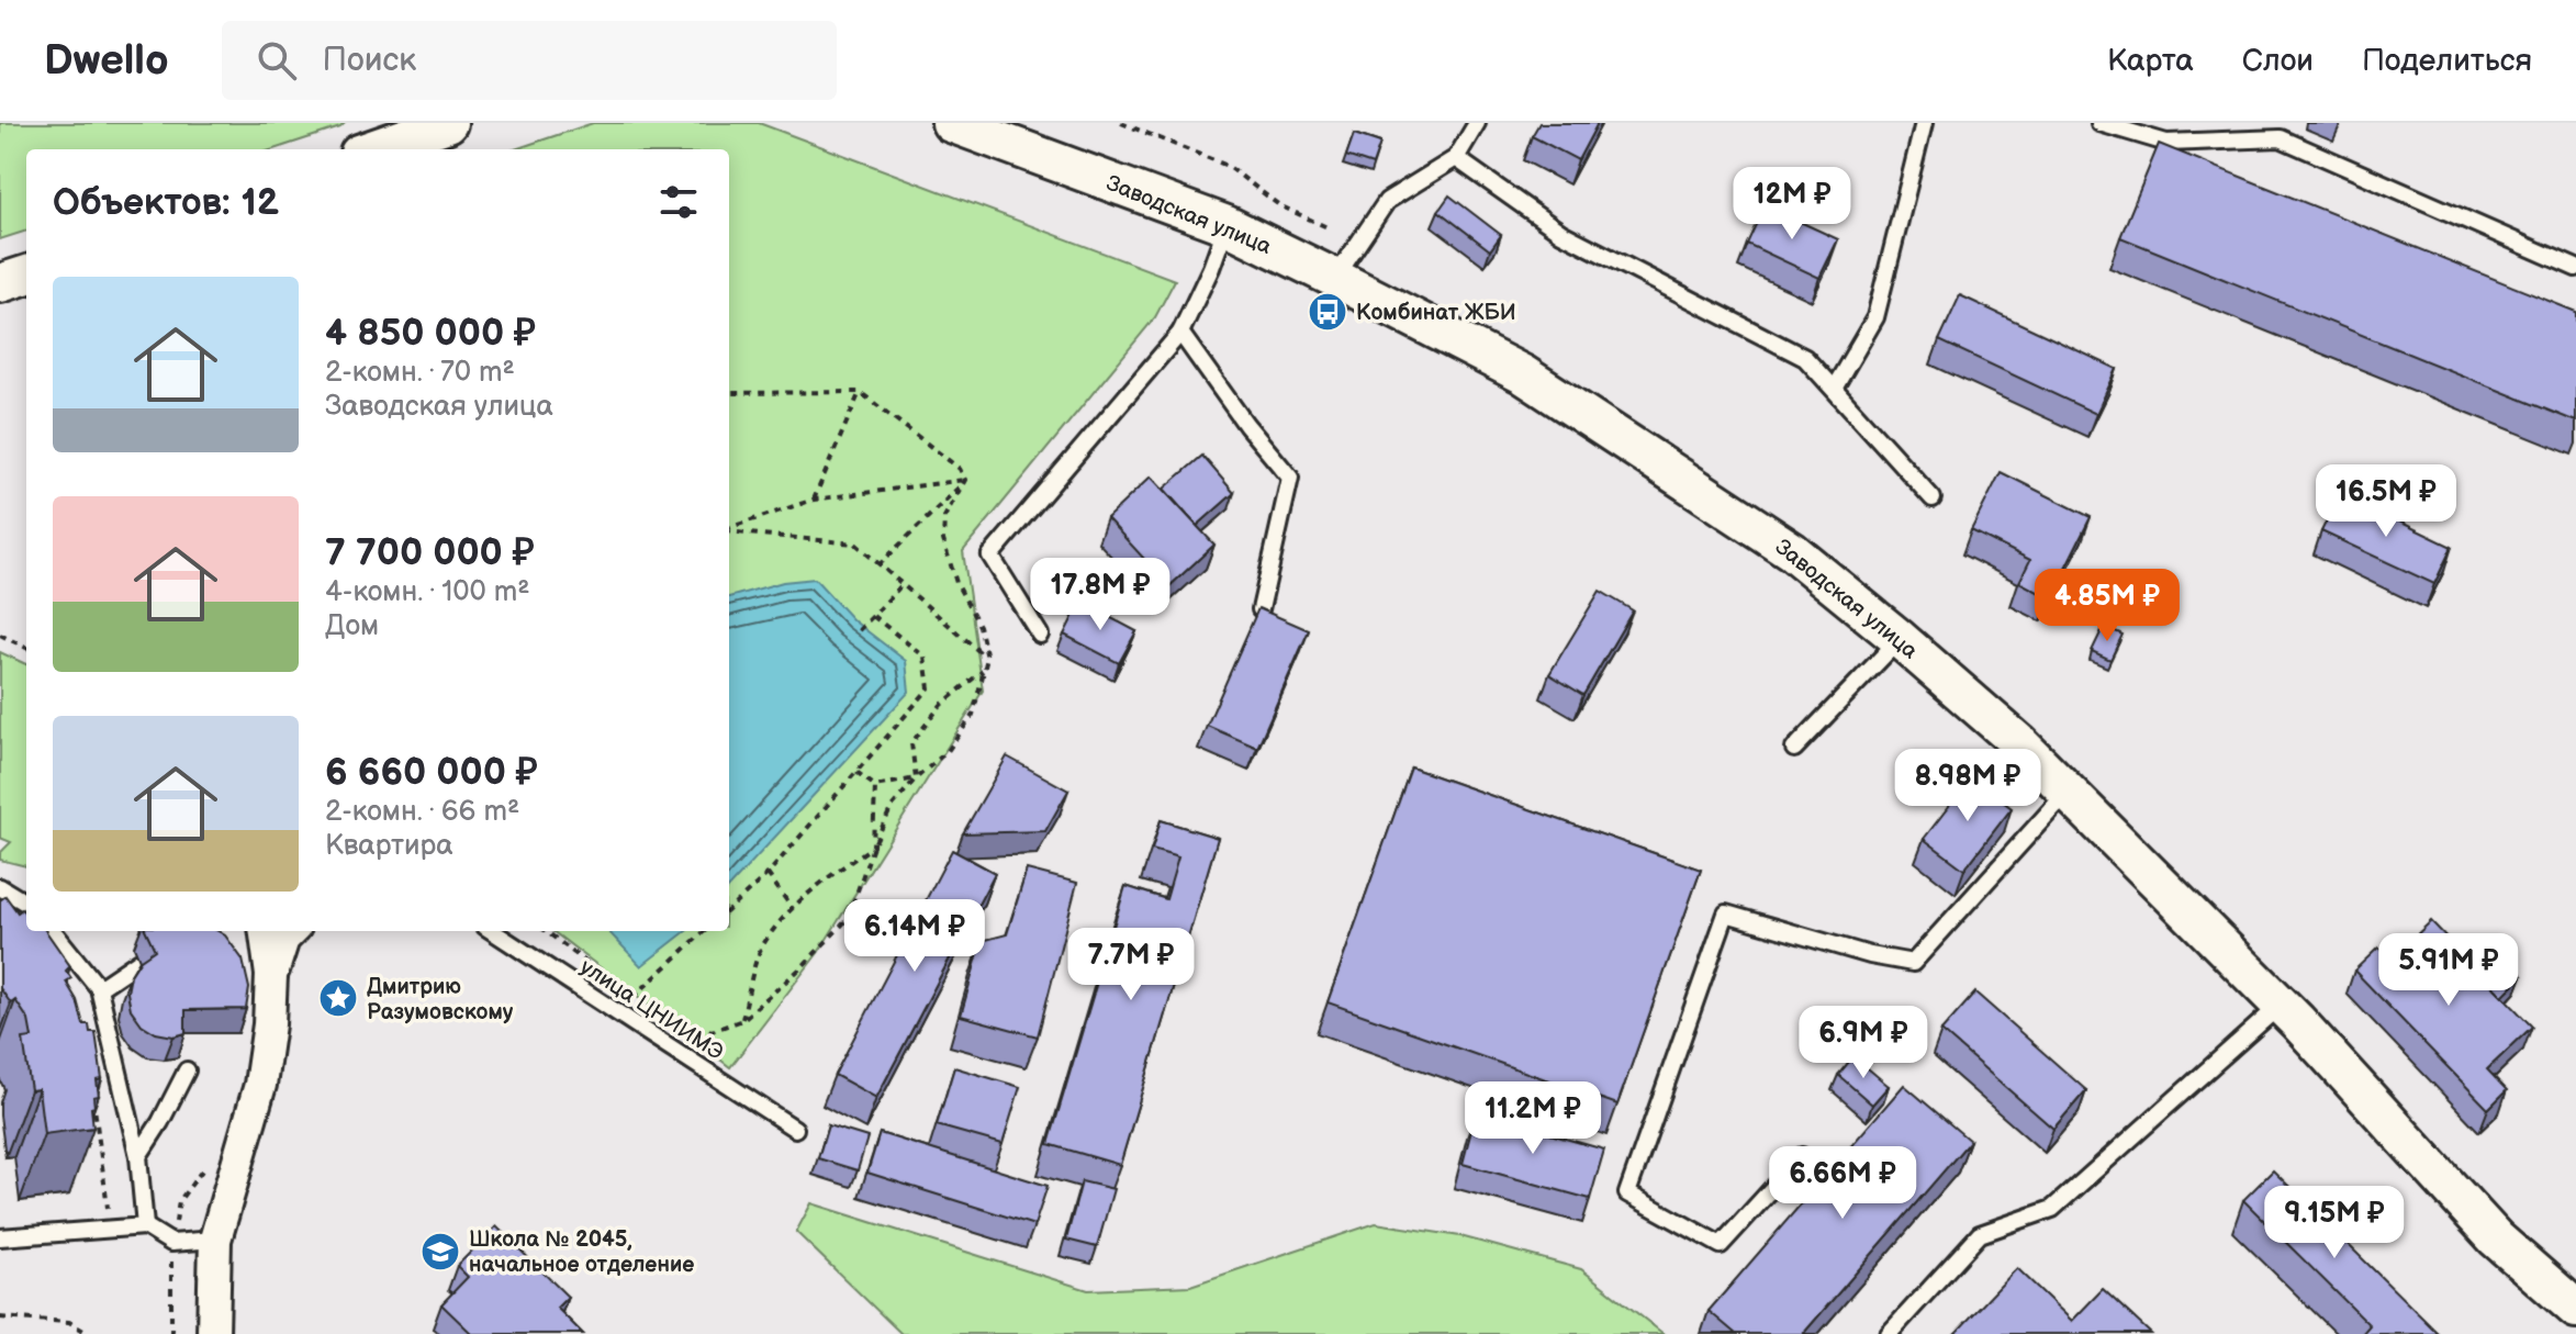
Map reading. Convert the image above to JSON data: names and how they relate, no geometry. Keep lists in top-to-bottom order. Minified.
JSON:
{"streets":{"street":["Заводская улица"],"lane":["улица ЦНИИМЭ"]},"places":{"bus stop":["Комбинат ЖБИ"],"place":["Дмитрию Разумовскому"],"school or university":["Школа № 2045, начальное отделение"]},"page":{"header":"Dwello","search":"Поиск","nav":["Карта","Слои","Поделиться"],"heading":"Объектов: 12","price":["12M ₽","16.5M ₽","17.8M ₽","4.85M ₽","8.98M ₽","6.14M ₽","7.7M ₽","5.91M ₽","6.9M ₽","11.2M ₽","6.66M ₽","9.15M ₽"],"list":[{"name":"4 850 000 ₽","note":"2-комн. · 70 m² · Заводская улица"},{"name":"7 700 000 ₽","note":"4-комн. · 100 m² · Дом"},{"name":"6 660 000 ₽","note":"2-комн. · 66 m² · Квартира"}]}}
